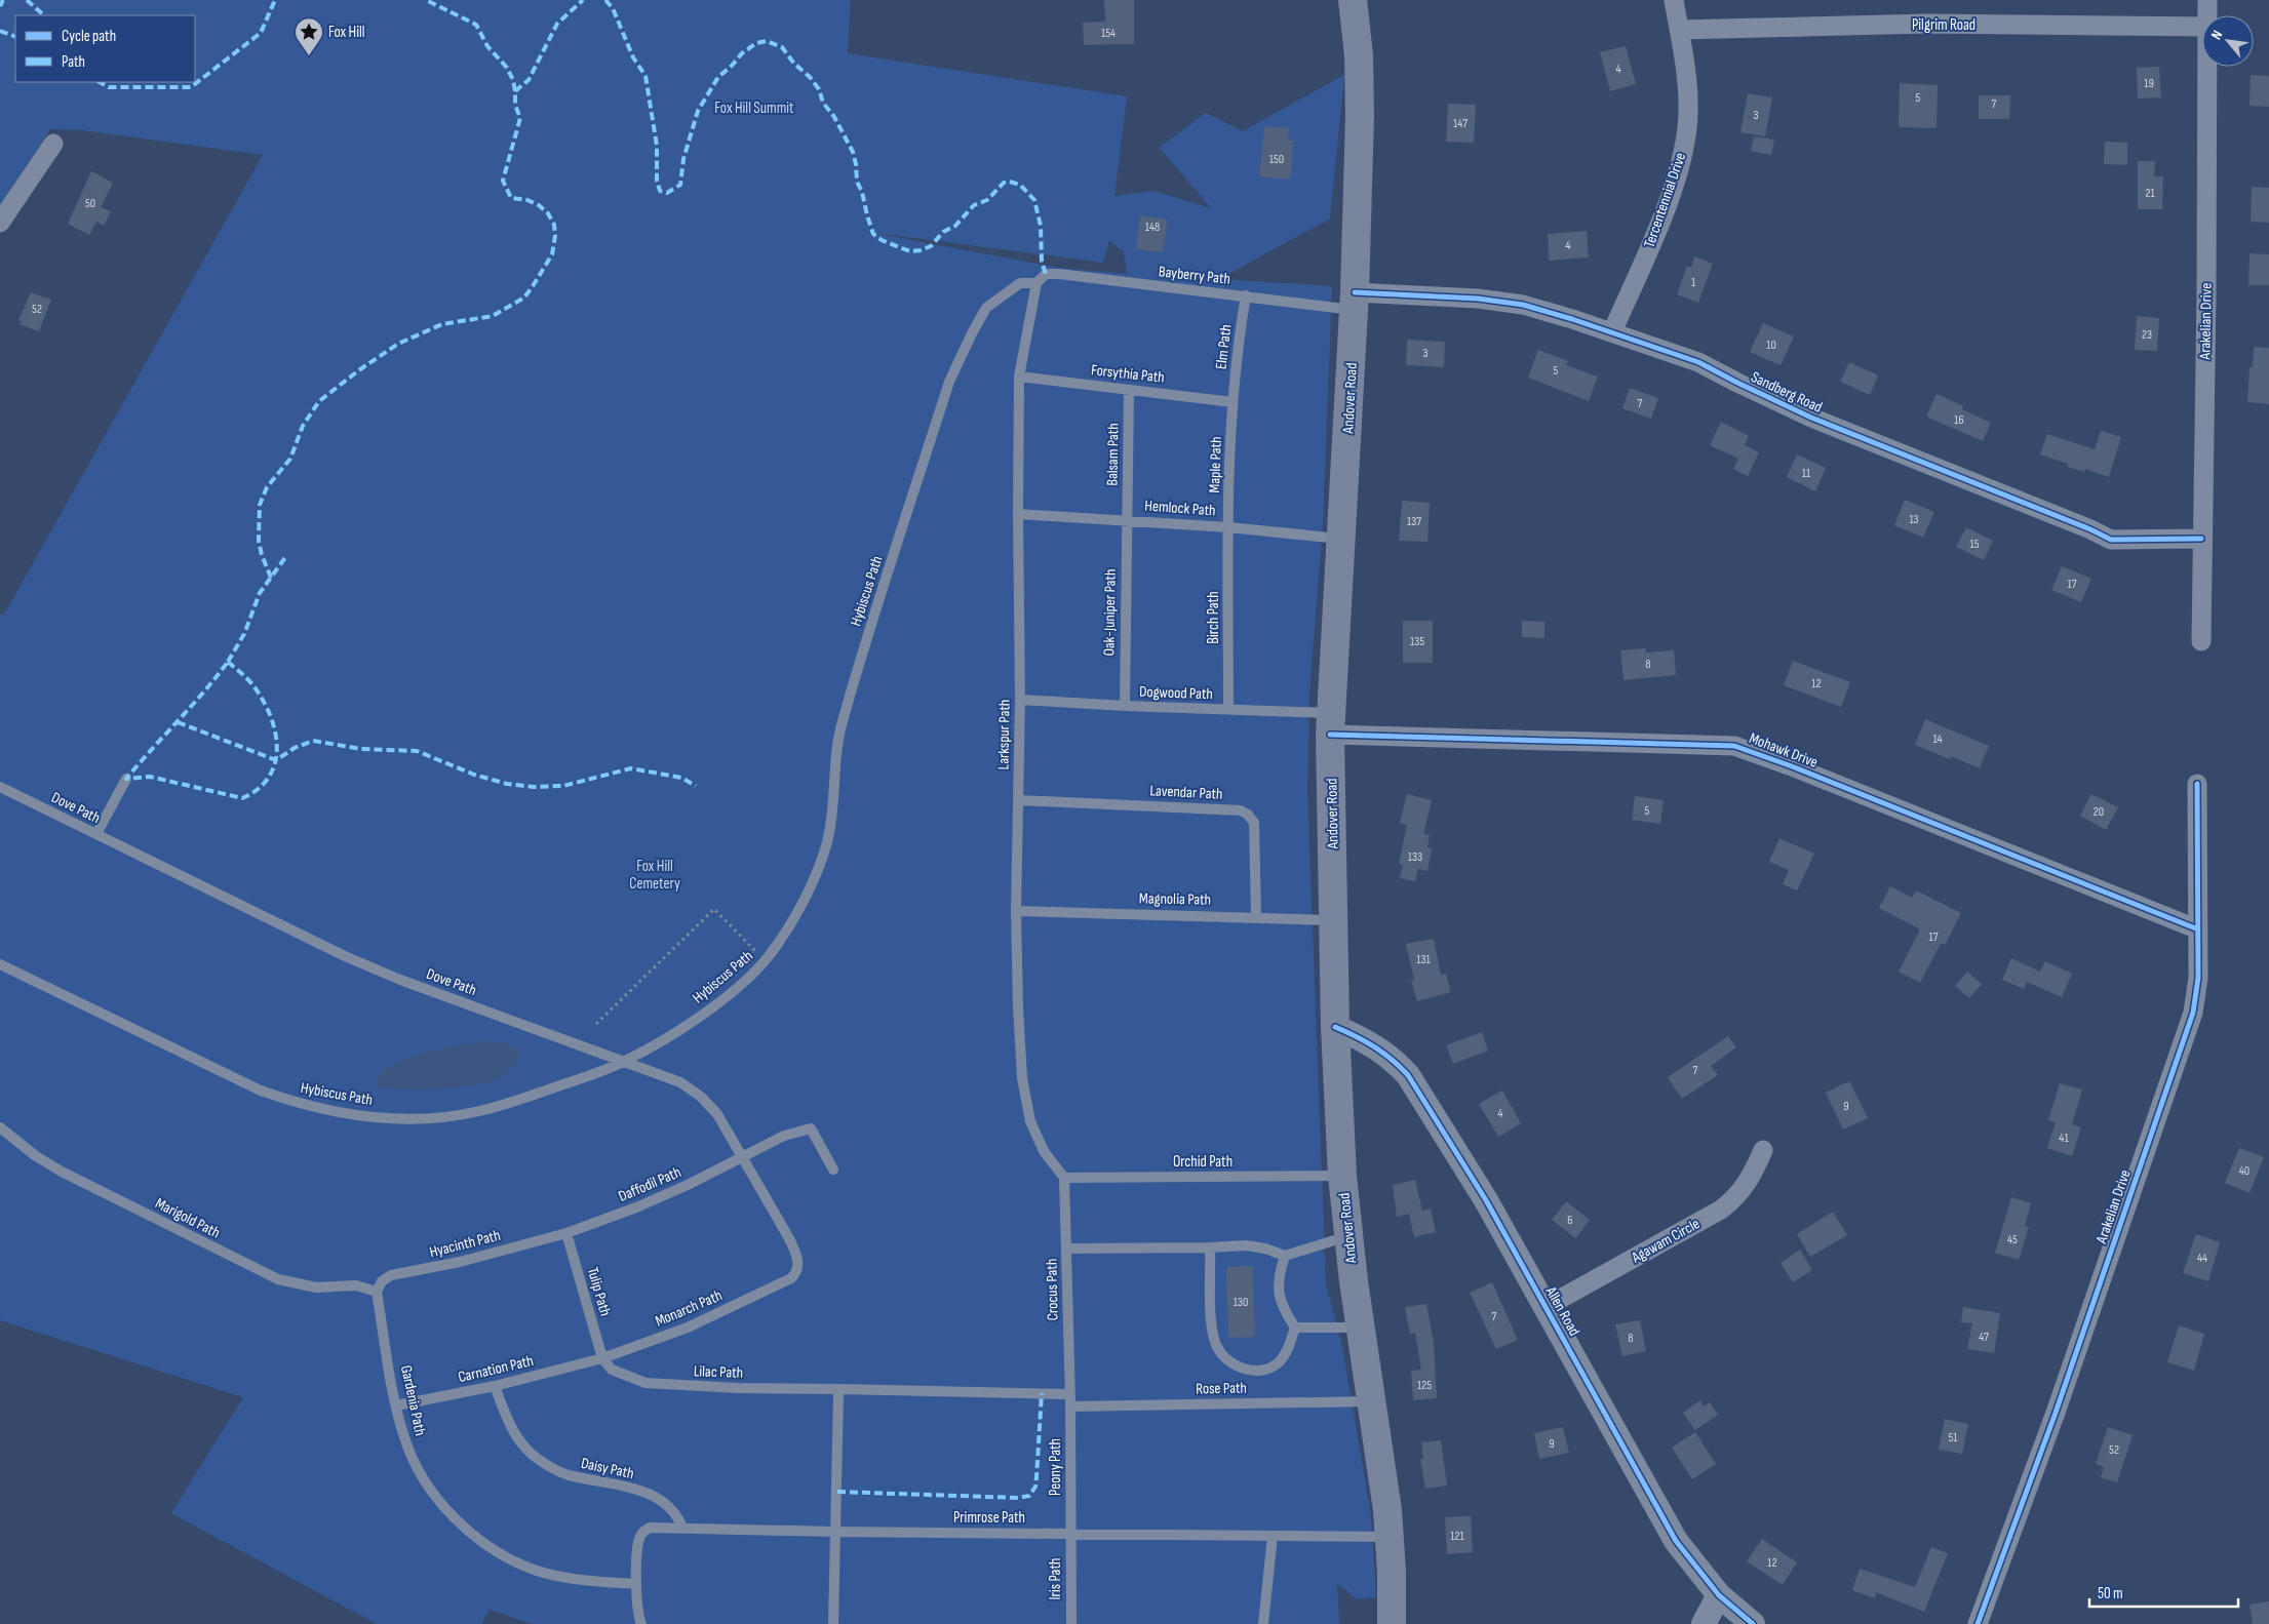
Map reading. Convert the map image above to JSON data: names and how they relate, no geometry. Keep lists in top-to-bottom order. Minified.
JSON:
{"streets":{"main road":["Andover Road"],"street":["Pilgrim Road","Tercentennial Drive","Arakelian Drive","Sandberg Road","Mohawk Drive","Agawam Circle","Allen Road"],"lane":["Bayberry Path","Elm Path","Forsythia Path","Balsam Path","Maple Path","Hemlock Path","Hybiscus Path","Oak-Juniper Path","Birch Path","Dogwood Path","Larkspur Path","Lavendar Path","Dove Path","Magnolia Path","Orchid Path","Daffodil Path","Marigold Path","Hyacinth Path","Crocus Path","Tulip Path","Monarch Path","Carnation Path","Lilac Path","Rose Path","Gardenia Path","Peony Path","Daisy Path","Primrose Path","Iris Path"]},"crossings":[["Pilgrim Road","Tercentennial Drive"],["Tercentennial Drive","Sandberg Road"],["Bayberry Path","Elm Path"],["Bayberry Path","Sandberg Road"],["Bayberry Path","Andover Road"],["Bayberry Path","Hybiscus Path"],["Bayberry Path","Larkspur Path"],["Arakelian Drive","Sandberg Road"],["Arakelian Drive","Mohawk Drive"],["Elm Path","Forsythia Path"],["Elm Path","Maple Path"],["Forsythia Path","Balsam Path"],["Forsythia Path","Maple Path"],["Forsythia Path","Larkspur Path"],["Sandberg Road","Andover Road"],["Andover Road","Hemlock Path"],["Andover Road","Dogwood Path"],["Andover Road","Mohawk Drive"],["Andover Road","Magnolia Path"],["Andover Road","Orchid Path"],["Andover Road","Allen Road"],["Andover Road","Rose Path"],["Andover Road","Primrose Path"],["Balsam Path","Hemlock Path"],["Balsam Path","Oak-Juniper Path"],["Maple Path","Hemlock Path"],["Maple Path","Birch Path"],["Hemlock Path","Oak-Juniper Path"],["Hemlock Path","Birch Path"],["Hemlock Path","Larkspur Path"],["Hybiscus Path","Larkspur Path"],["Hybiscus Path","Dove Path"],["Oak-Juniper Path","Dogwood Path"],["Birch Path","Dogwood Path"],["Dogwood Path","Larkspur Path"],["Dogwood Path","Mohawk Drive"],["Larkspur Path","Lavendar Path"],["Larkspur Path","Magnolia Path"],["Larkspur Path","Orchid Path"],["Larkspur Path","Crocus Path"],["Lavendar Path","Magnolia Path"],["Dove Path","Daffodil Path"],["Dove Path","Monarch Path"],["Orchid Path","Crocus Path"],["Daffodil Path","Hyacinth Path"],["Daffodil Path","Tulip Path"],["Marigold Path","Hyacinth Path"],["Marigold Path","Gardenia Path"],["Agawam Circle","Allen Road"],["Hyacinth Path","Tulip Path"],["Hyacinth Path","Gardenia Path"],["Crocus Path","Lilac Path"],["Crocus Path","Rose Path"],["Crocus Path","Peony Path"],["Tulip Path","Monarch Path"],["Tulip Path","Carnation Path"],["Tulip Path","Lilac Path"],["Monarch Path","Carnation Path"],["Monarch Path","Lilac Path"],["Carnation Path","Lilac Path"],["Carnation Path","Gardenia Path"],["Carnation Path","Daisy Path"],["Lilac Path","Rose Path"],["Lilac Path","Peony Path"],["Rose Path","Peony Path"],["Gardenia Path","Primrose Path"],["Peony Path","Primrose Path"],["Peony Path","Iris Path"],["Daisy Path","Primrose Path"],["Primrose Path","Iris Path"]],"parks":["Fox Hill Summit","Fox Hill Cemetery"],"places":{"place":["Fox Hill"]},"house_numbers":["154","4","19","5","7","3","147","150","21","50","148","4","1","52","23","10","3","5","7","16","11","13","137","15","17","135","8","12","14","5","20","133","17","131","7","9","4","41","40","6","45","44","130","7","47","8","125","51","9","52","121","12"],"legend":["Cycle path","Path"],"scale_bar":"50 m","north":"top left"}
